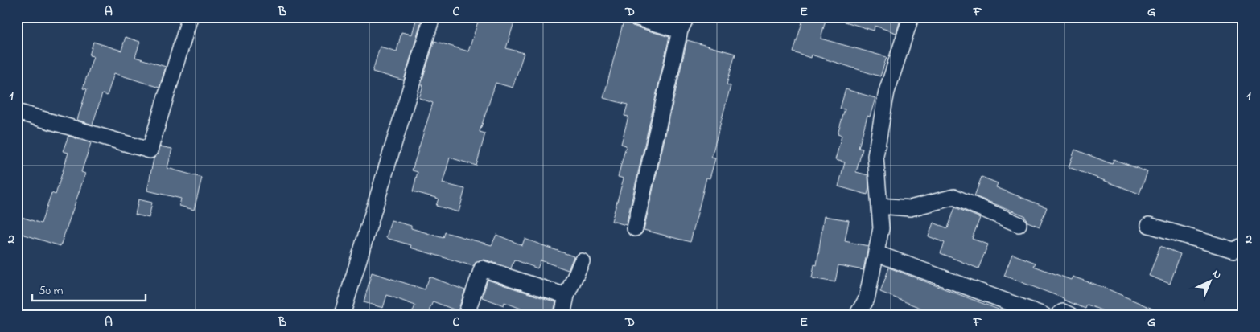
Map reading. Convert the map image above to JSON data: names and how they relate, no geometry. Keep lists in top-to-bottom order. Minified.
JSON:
{"scale_bar":"50 m","north":"top right","grid":{"columns":["A","B","C","D","E","F","G"],"rows":["1","2"]}}
